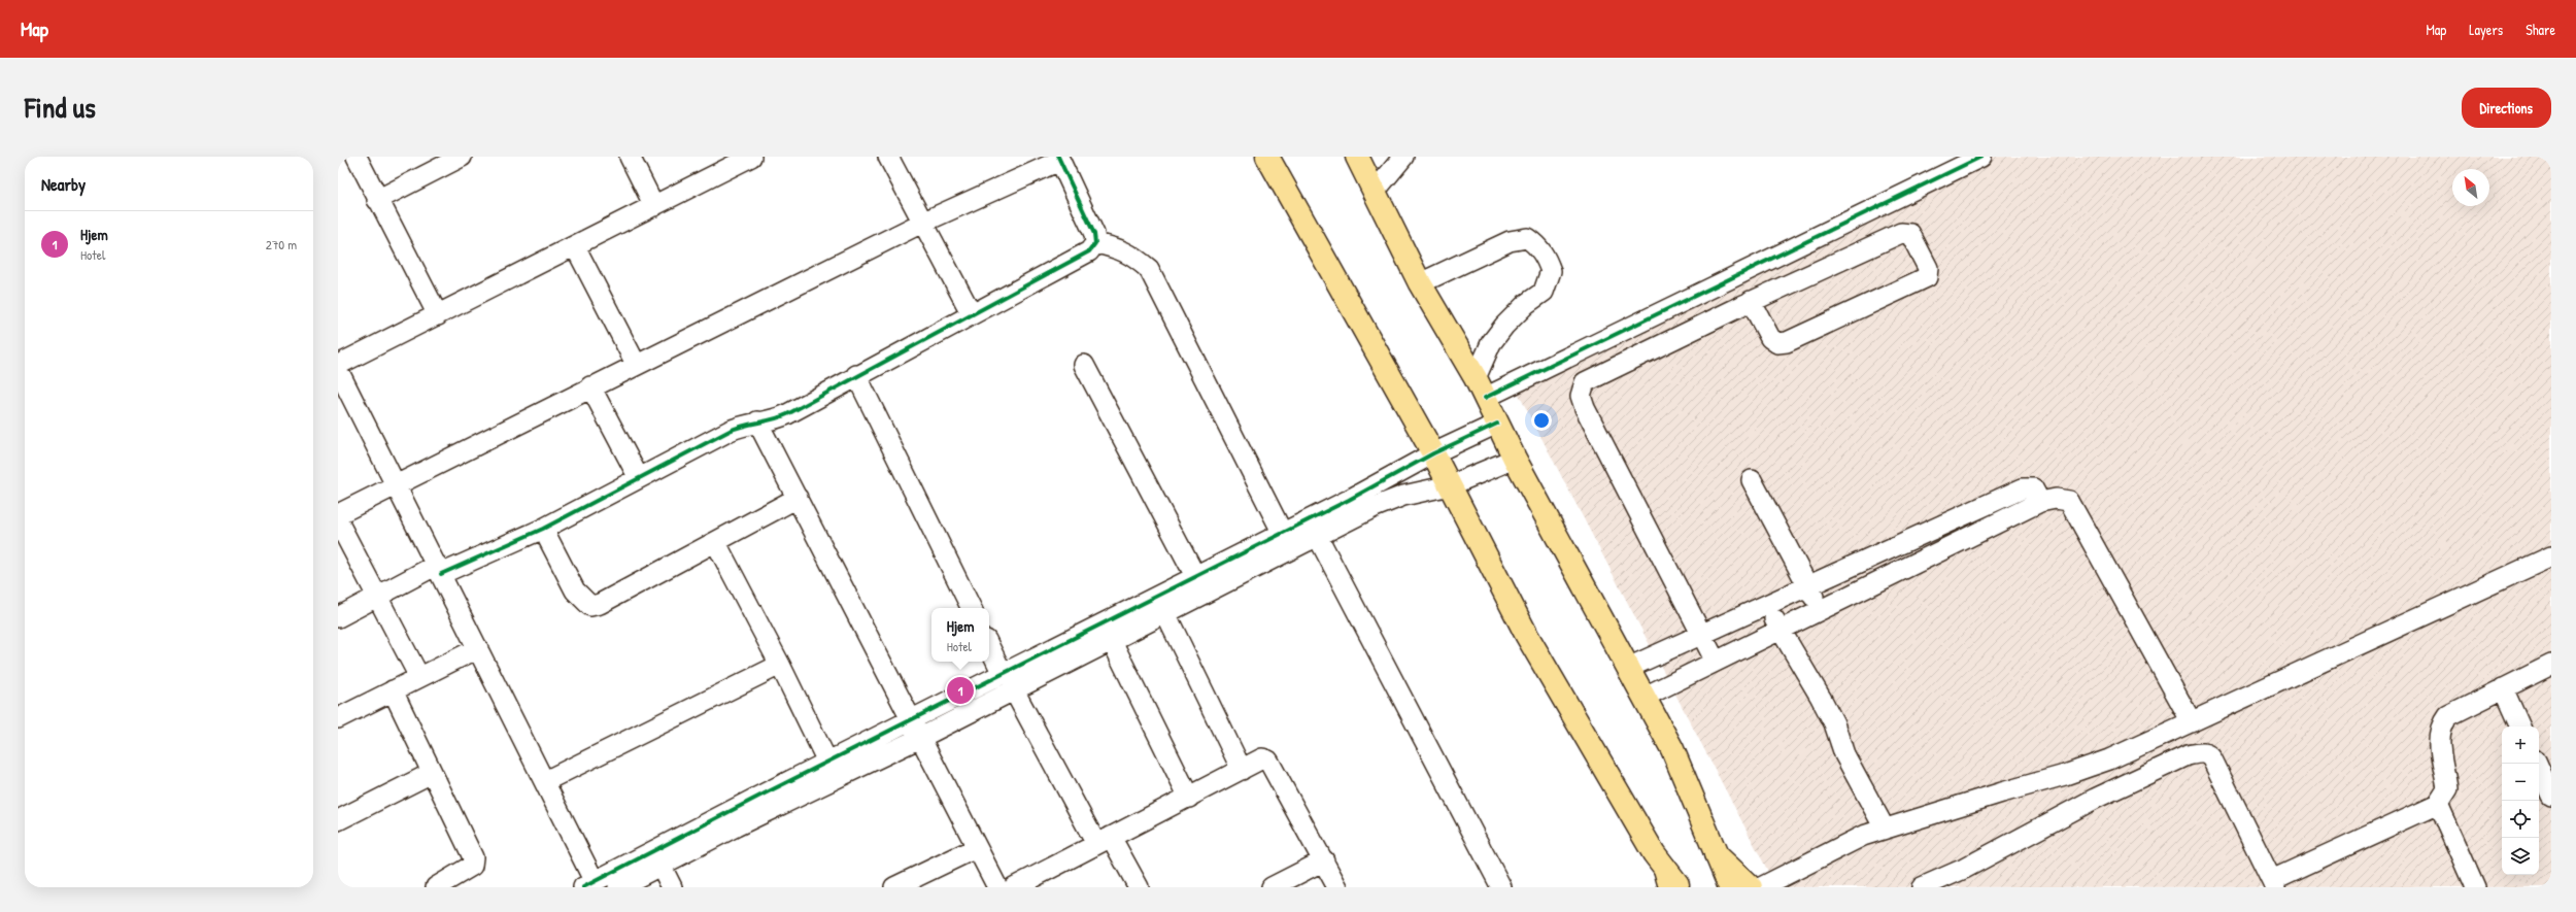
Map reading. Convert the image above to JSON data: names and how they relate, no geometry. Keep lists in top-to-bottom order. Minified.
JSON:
{"north":"top left","page":{"header":"Map","nav":["Map","Layers","Share"],"title":"Find us","buttons":"Directions","heading":"Nearby","list":[{"mark":"1","name":"Hjem","note":"Hotel","value":"270 m"}],"popup":["Hjem","Hotel"],"pins":"1","map_buttons":["+","−"]}}
